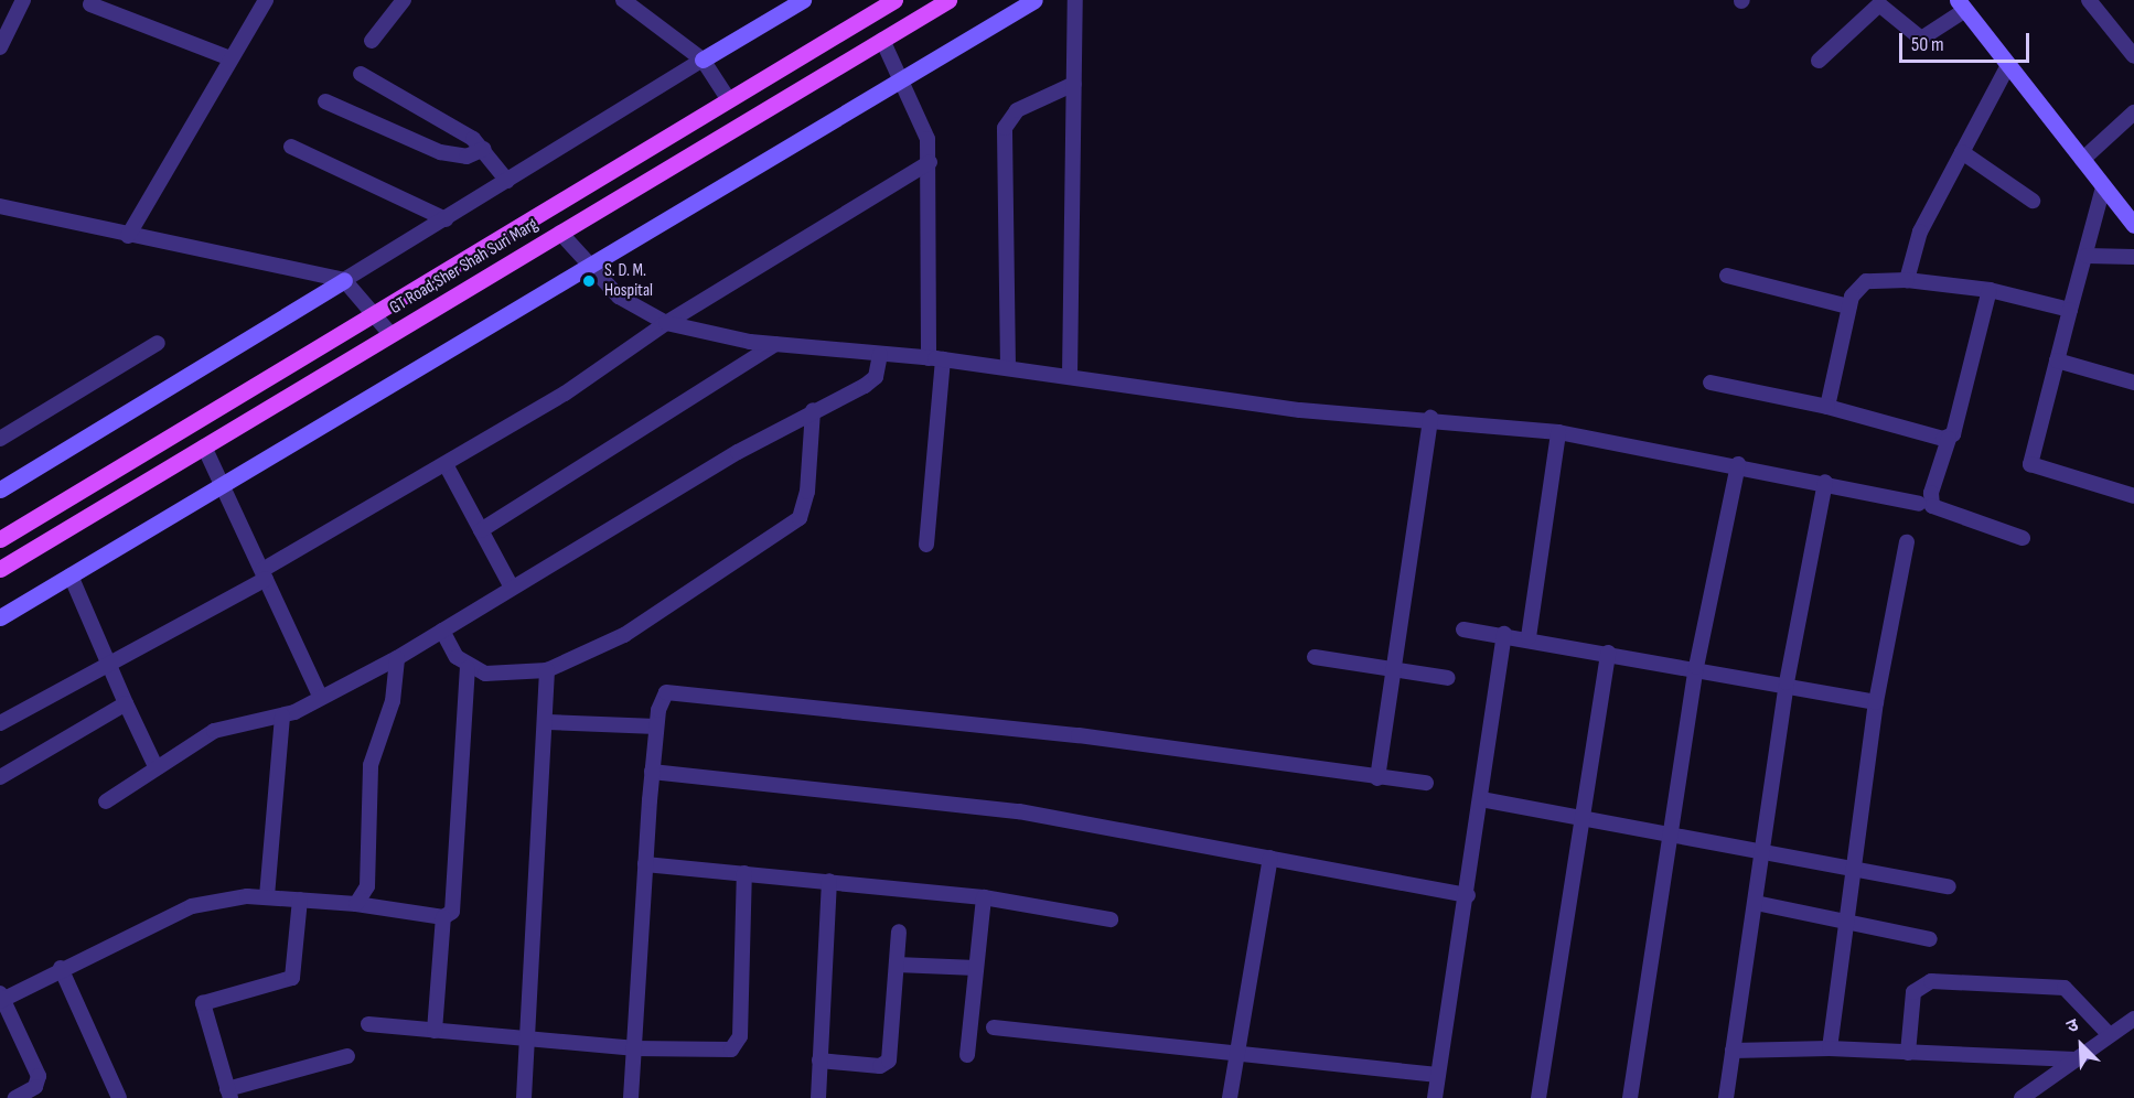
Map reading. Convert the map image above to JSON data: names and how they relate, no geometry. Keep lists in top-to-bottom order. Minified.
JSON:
{"streets":{"main road":["GT Road;Sher Shah Suri Marg"]},"places":["S. D. M. Hospital"],"scale_bar":"50 m","north":"top left"}
